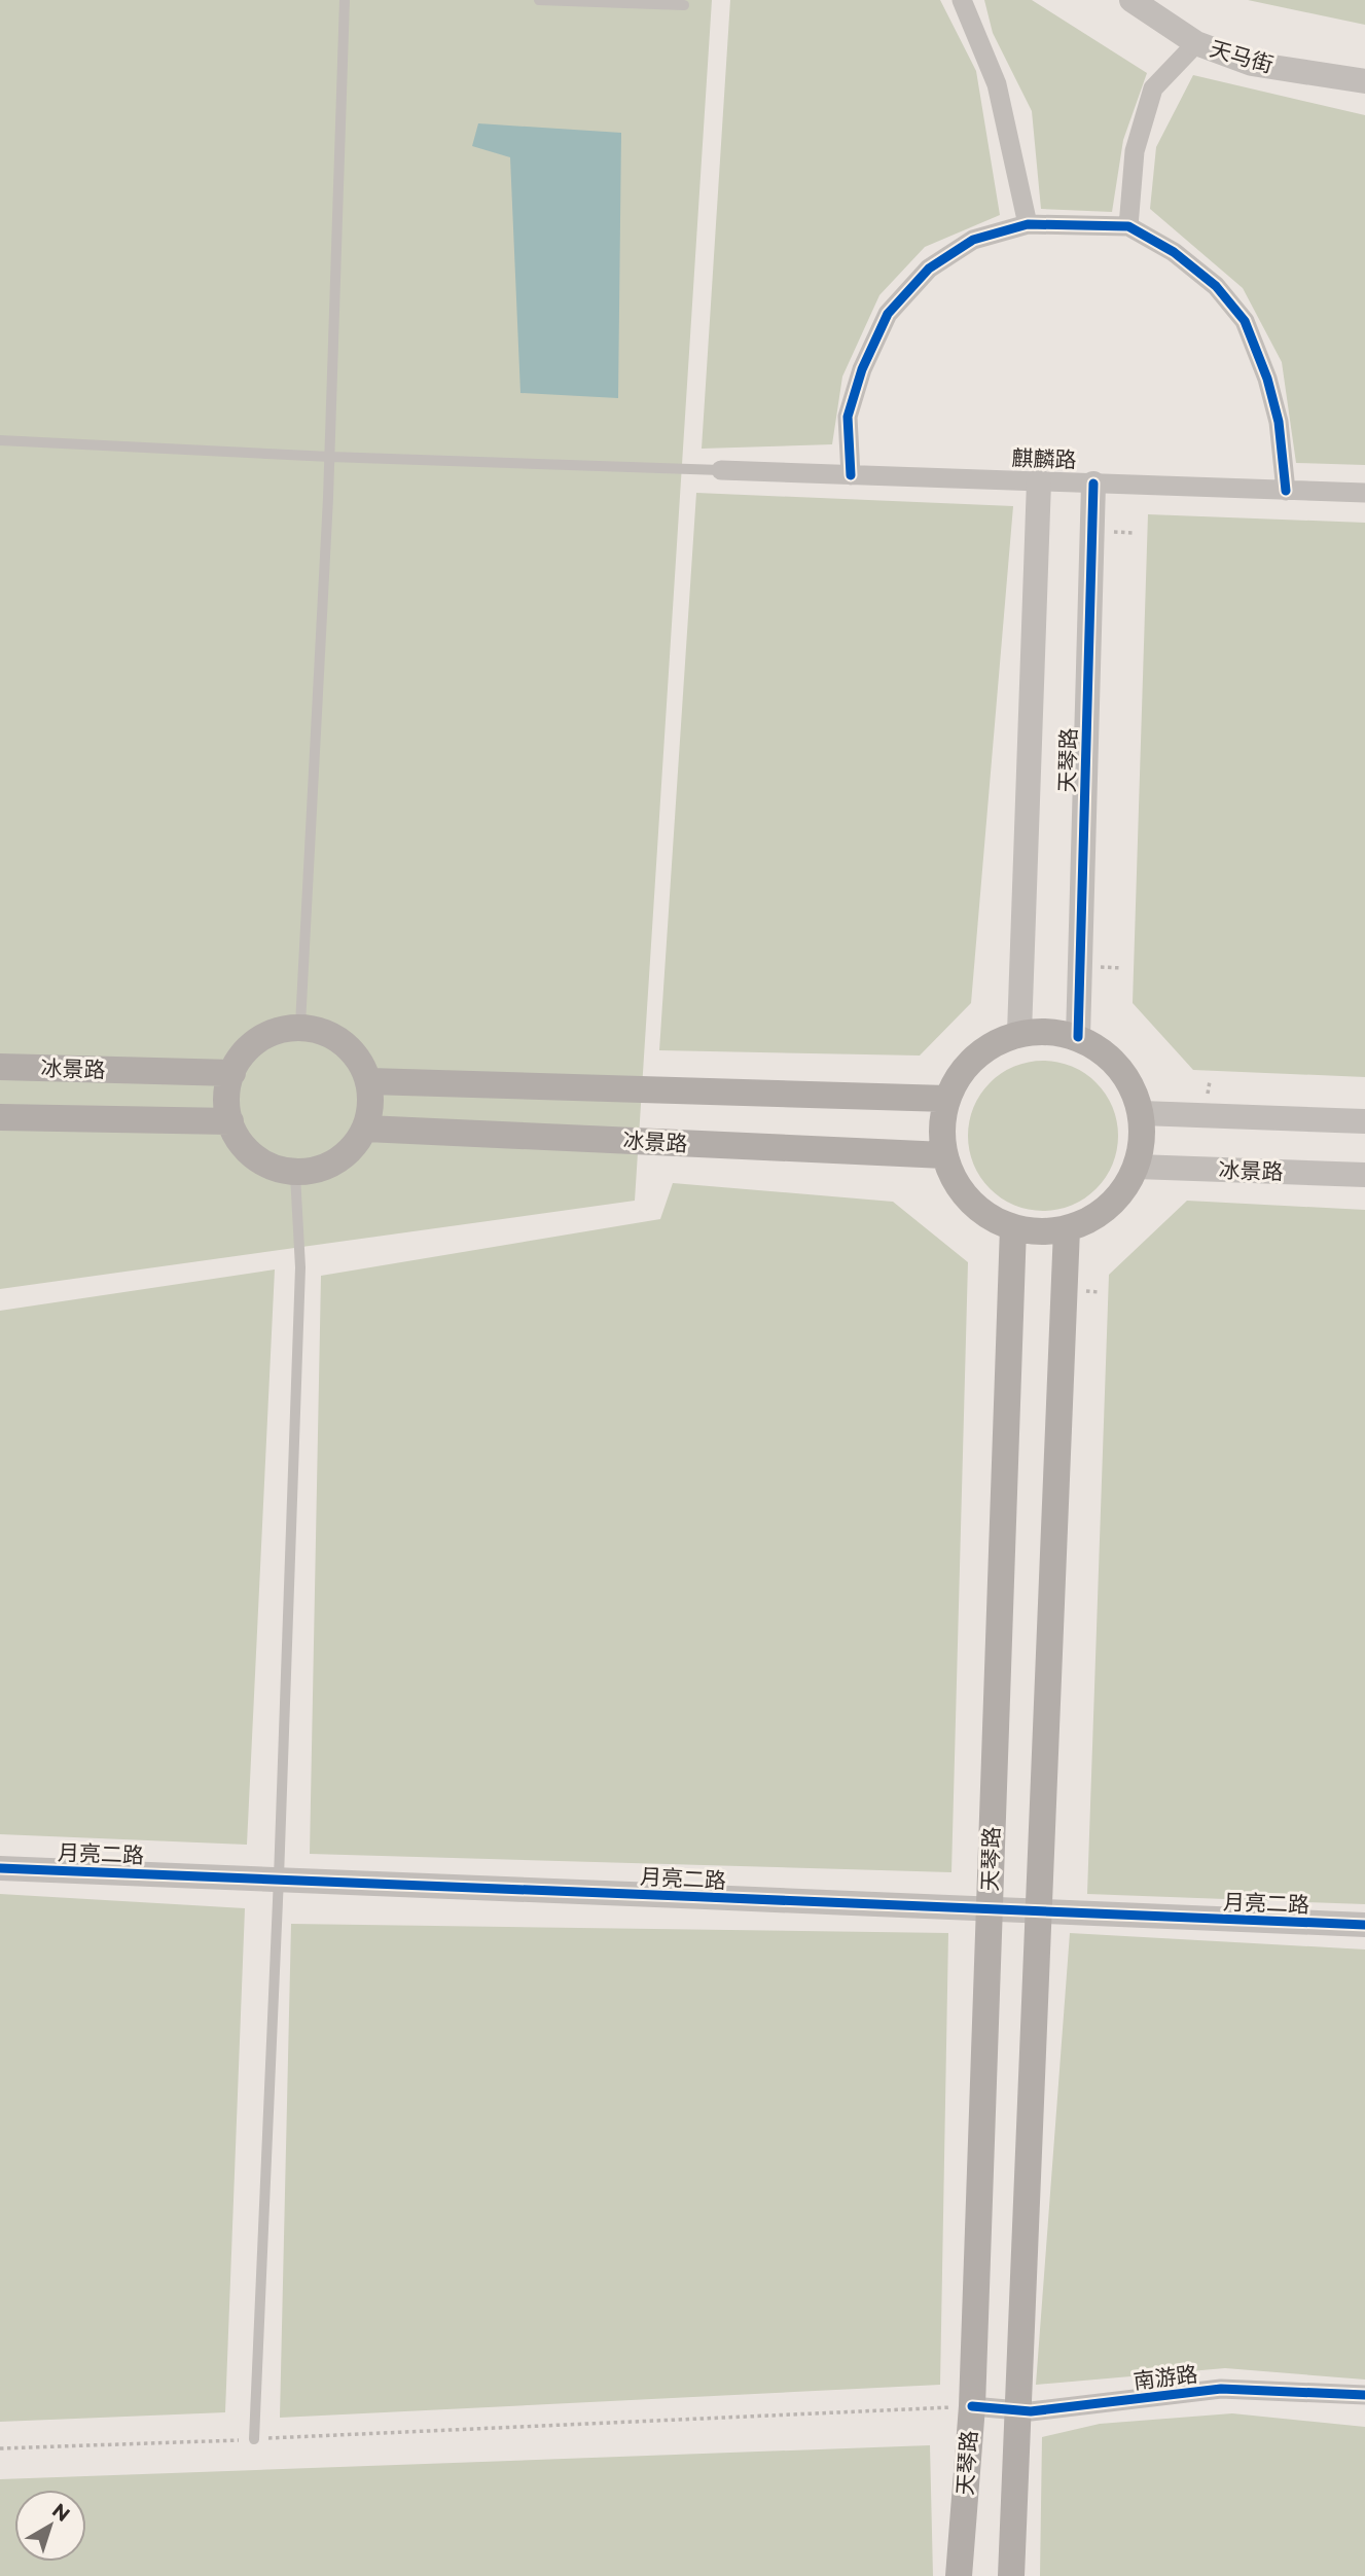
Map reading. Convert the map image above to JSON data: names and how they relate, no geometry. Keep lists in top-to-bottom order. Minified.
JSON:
{"streets":{"main road":["天琴路","冰景路"],"street":["天马街","麒麟路","月亮二路","南游路"]},"crossings":[["麒麟路","天琴路"],["天琴路","冰景路"],["天琴路","月亮二路"],["天琴路","南游路"]],"north":"top right"}
